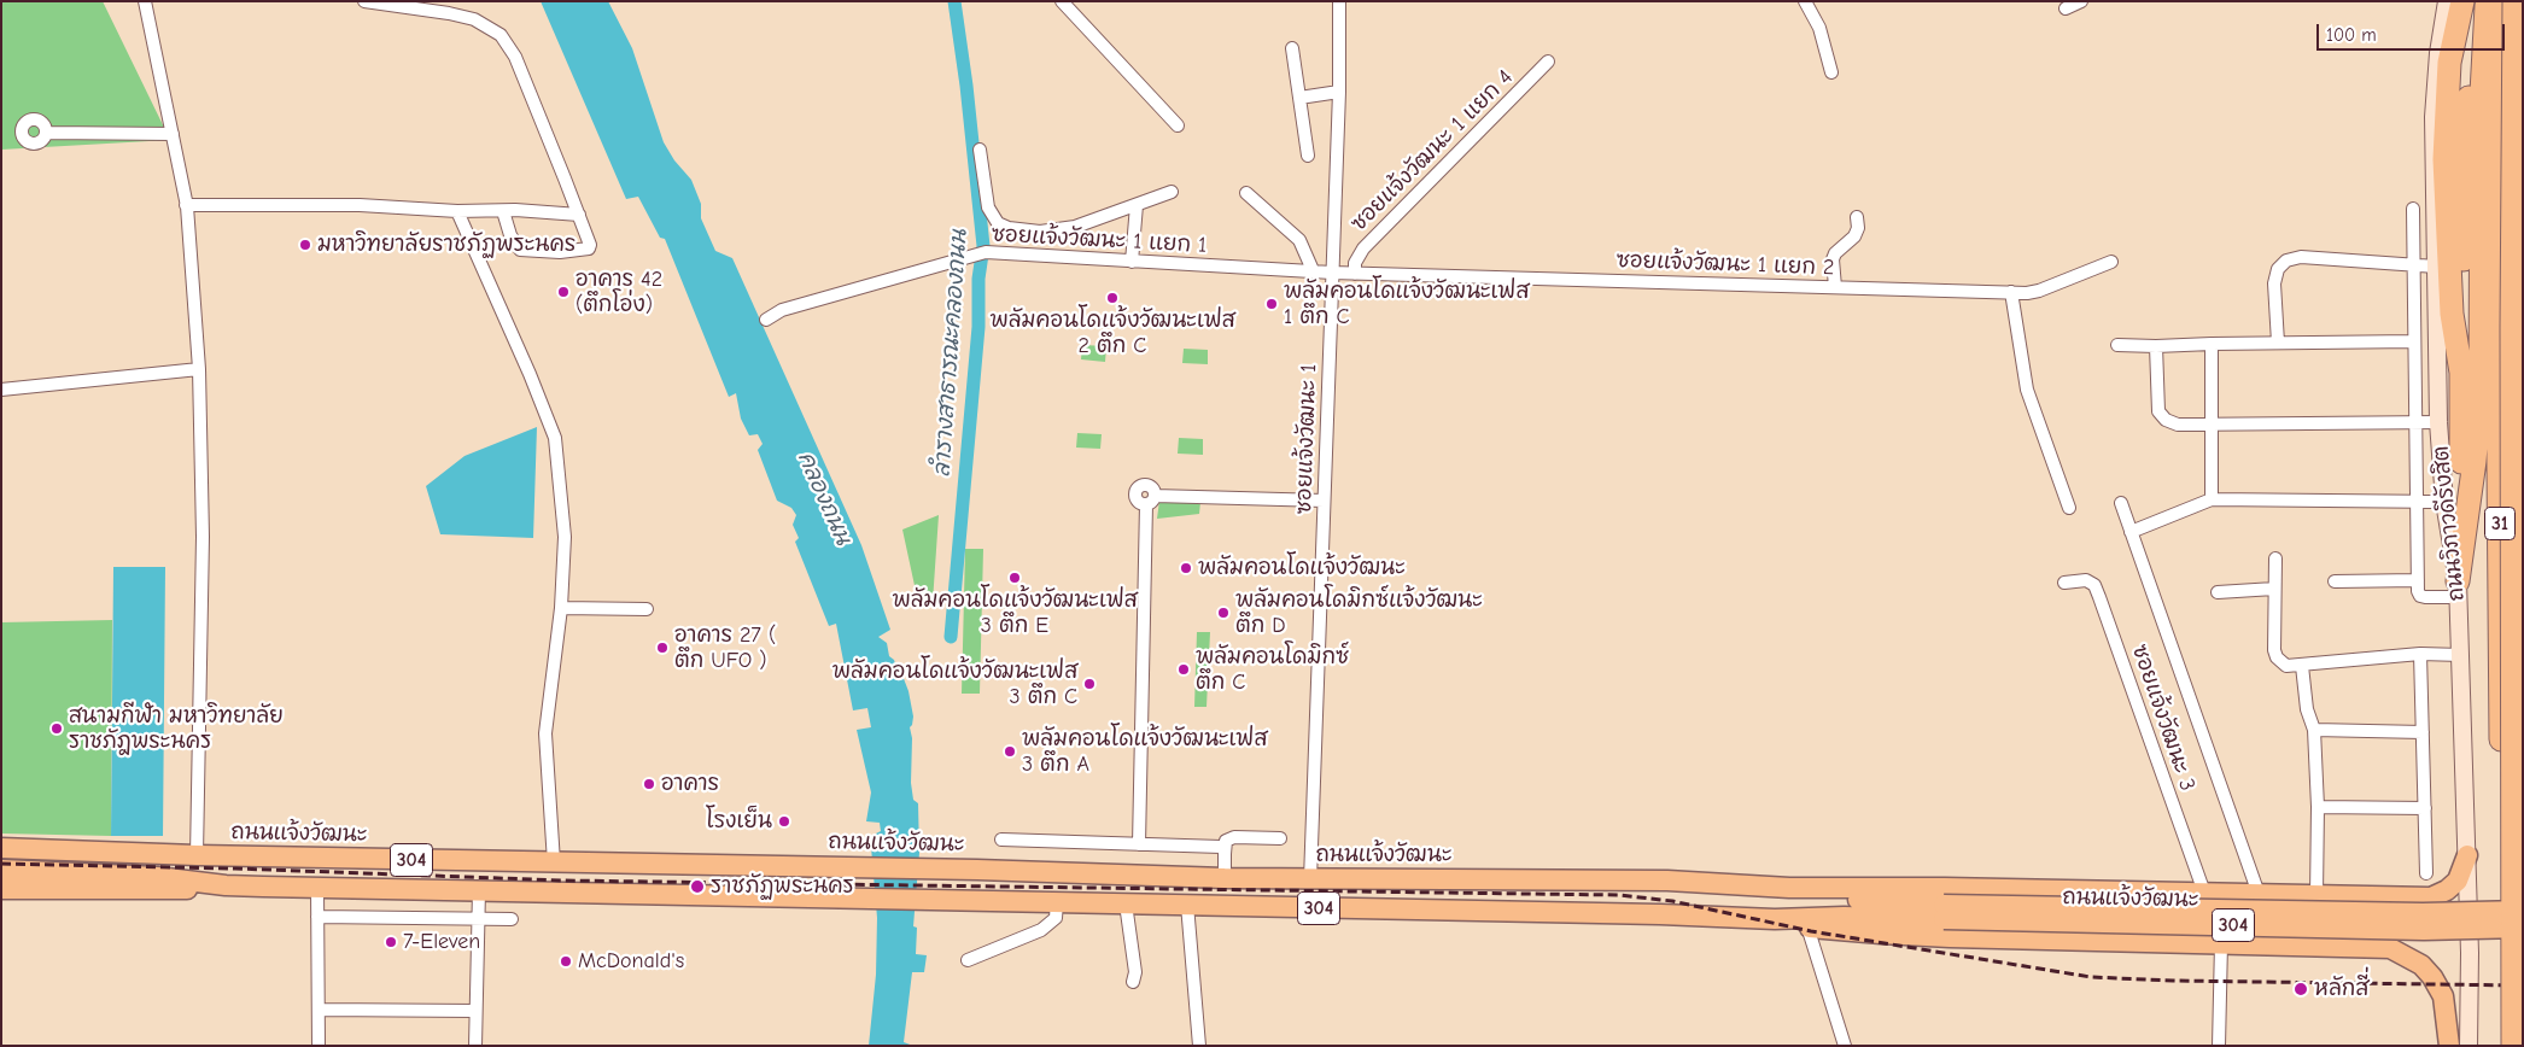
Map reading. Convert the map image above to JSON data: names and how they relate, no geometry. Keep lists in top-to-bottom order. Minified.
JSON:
{"streets":{"highway":["ถนนวิภาวดีรังสิต","31"],"main road":["ถนนแจ้งวัฒนะ","304"],"street":["ซอยแจ้งวัฒนะ 1 แยก 4","ซอยแจ้งวัฒนะ 1 แยก 1","ซอยแจ้งวัฒนะ 1 แยก 2","ซอยแจ้งวัฒนะ 1","ซอยแจ้งวัฒนะ 3"]},"crossings":[["ซอยแจ้งวัฒนะ 1 แยก 4","ซอยแจ้งวัฒนะ 1 แยก 2"],["ซอยแจ้งวัฒนะ 1 แยก 1","ซอยแจ้งวัฒนะ 1 แยก 2"],["ซอยแจ้งวัฒนะ 1 แยก 1","ซอยแจ้งวัฒนะ 1"],["ซอยแจ้งวัฒนะ 1 แยก 2","ซอยแจ้งวัฒนะ 1"],["ซอยแจ้งวัฒนะ 1","ถนนแจ้งวัฒนะ"],["ถนนวิภาวดีรังสิต","ถนนแจ้งวัฒนะ"],["ซอยแจ้งวัฒนะ 3","ถนนแจ้งวัฒนะ"]],"water":["ลำรางสาธารณะคลองถนน","คลองถนน"],"places":["มหาวิทยาลัยราชภัฏพระนคร","อาคาร 42 (ตึกโอ่ง)","พลัมคอนโดแจ้งวัฒนะเฟส 2 ตึก C","พลัมคอนโดแจ้งวัฒนะเฟส 1 ตึก C","พลัมคอนโดแจ้งวัฒนะ","พลัมคอนโดแจ้งวัฒนะเฟส 3 ตึก E","พลัมคอนโดมิกซ์แจ้งวัฒนะ ตึก D","อาคาร 27 ( ตึก UFO )","พลัมคอนโดมิกซ์ ตึก C","พลัมคอนโดแจ้งวัฒนะเฟส 3 ตึก C","สนามกีฬา มหาวิทยาลัย ราชภัฎพระนคร","พลัมคอนโดแจ้งวัฒนะเฟส 3 ตึก A","อาคาร","โรงเย็น","ราชภัฏพระนคร","7-Eleven","McDonald's","หลักสี่"],"scale_bar":"100 m"}
